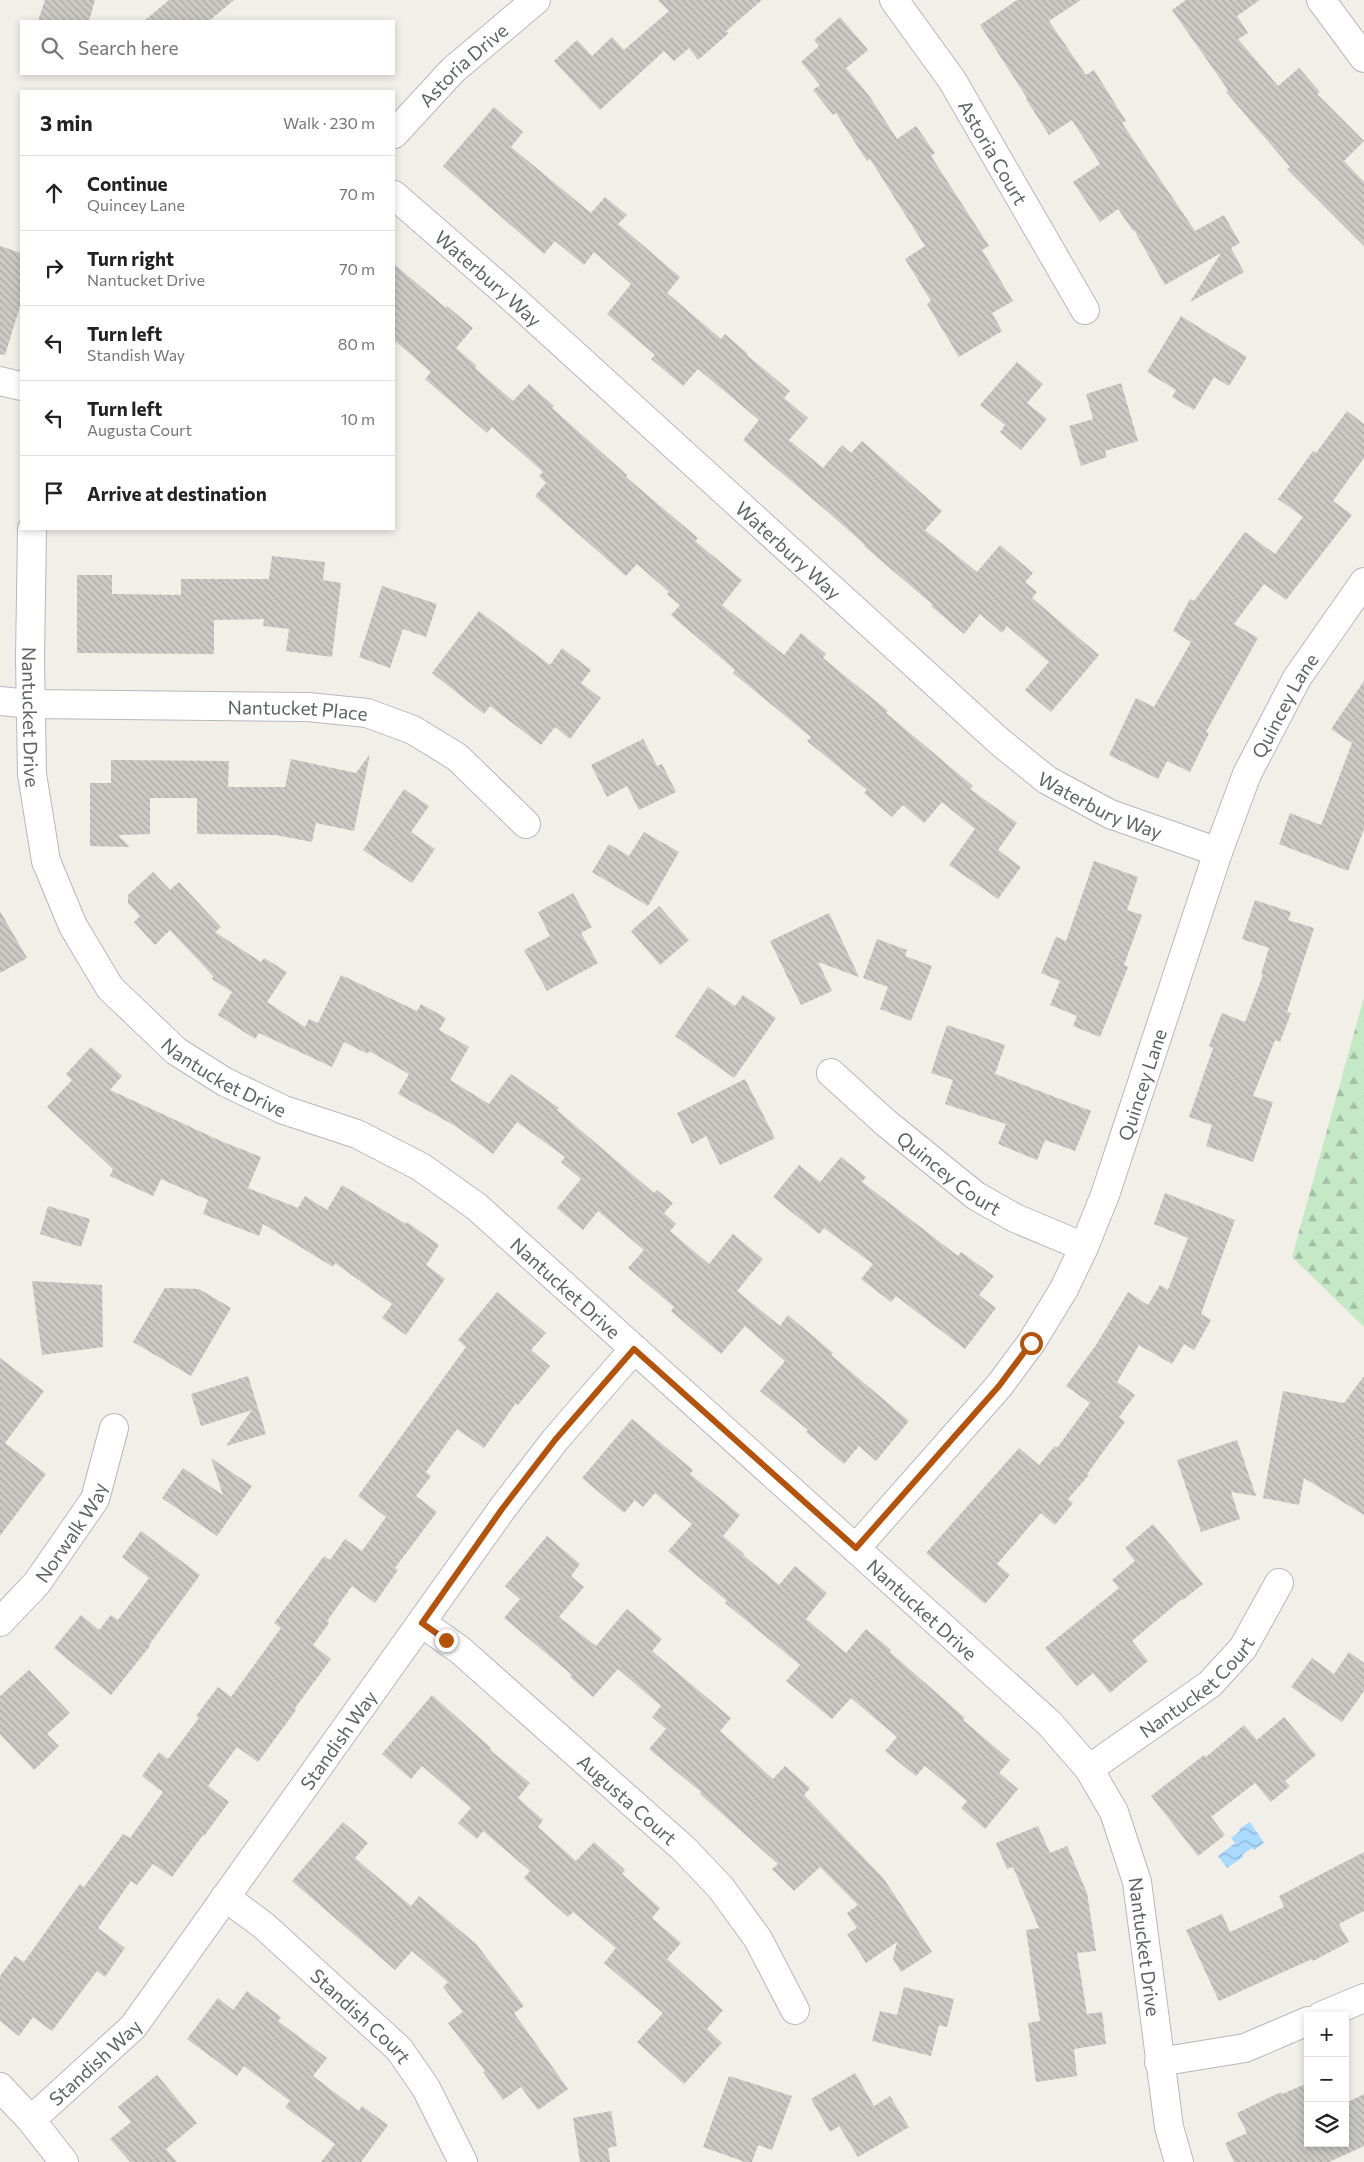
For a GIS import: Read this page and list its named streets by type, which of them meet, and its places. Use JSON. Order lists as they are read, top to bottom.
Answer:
{
  "streets": {
    "street": [
      "Astoria Drive",
      "Astoria Court",
      "Waterbury Way",
      "Quincey Lane",
      "Nantucket Place",
      "Nantucket Drive",
      "Quincey Court",
      "Norwalk Way",
      "Nantucket Court",
      "Standish Way",
      "Augusta Court",
      "Standish Court"
    ]
  },
  "crossings": [
    ["Waterbury Way", "Quincey Lane"],
    ["Quincey Lane", "Nantucket Drive"],
    ["Quincey Lane", "Quincey Court"],
    ["Nantucket Place", "Nantucket Drive"],
    ["Nantucket Drive", "Nantucket Court"],
    ["Nantucket Drive", "Standish Way"],
    ["Standish Way", "Augusta Court"],
    ["Standish Way", "Standish Court"]
  ],
  "page": {
    "search": "Search here",
    "heading": ["3 min", "Walk · 230 m"],
    "list": [
      ["Continue", "Quincey Lane", "70 m"],
      ["Turn right", "Nantucket Drive", "70 m"],
      ["Turn left", "Standish Way", "80 m"],
      ["Turn left", "Augusta Court", "10 m"],
      "Arrive at destination"
    ],
    "map_buttons": ["+", "−"]
  }
}
